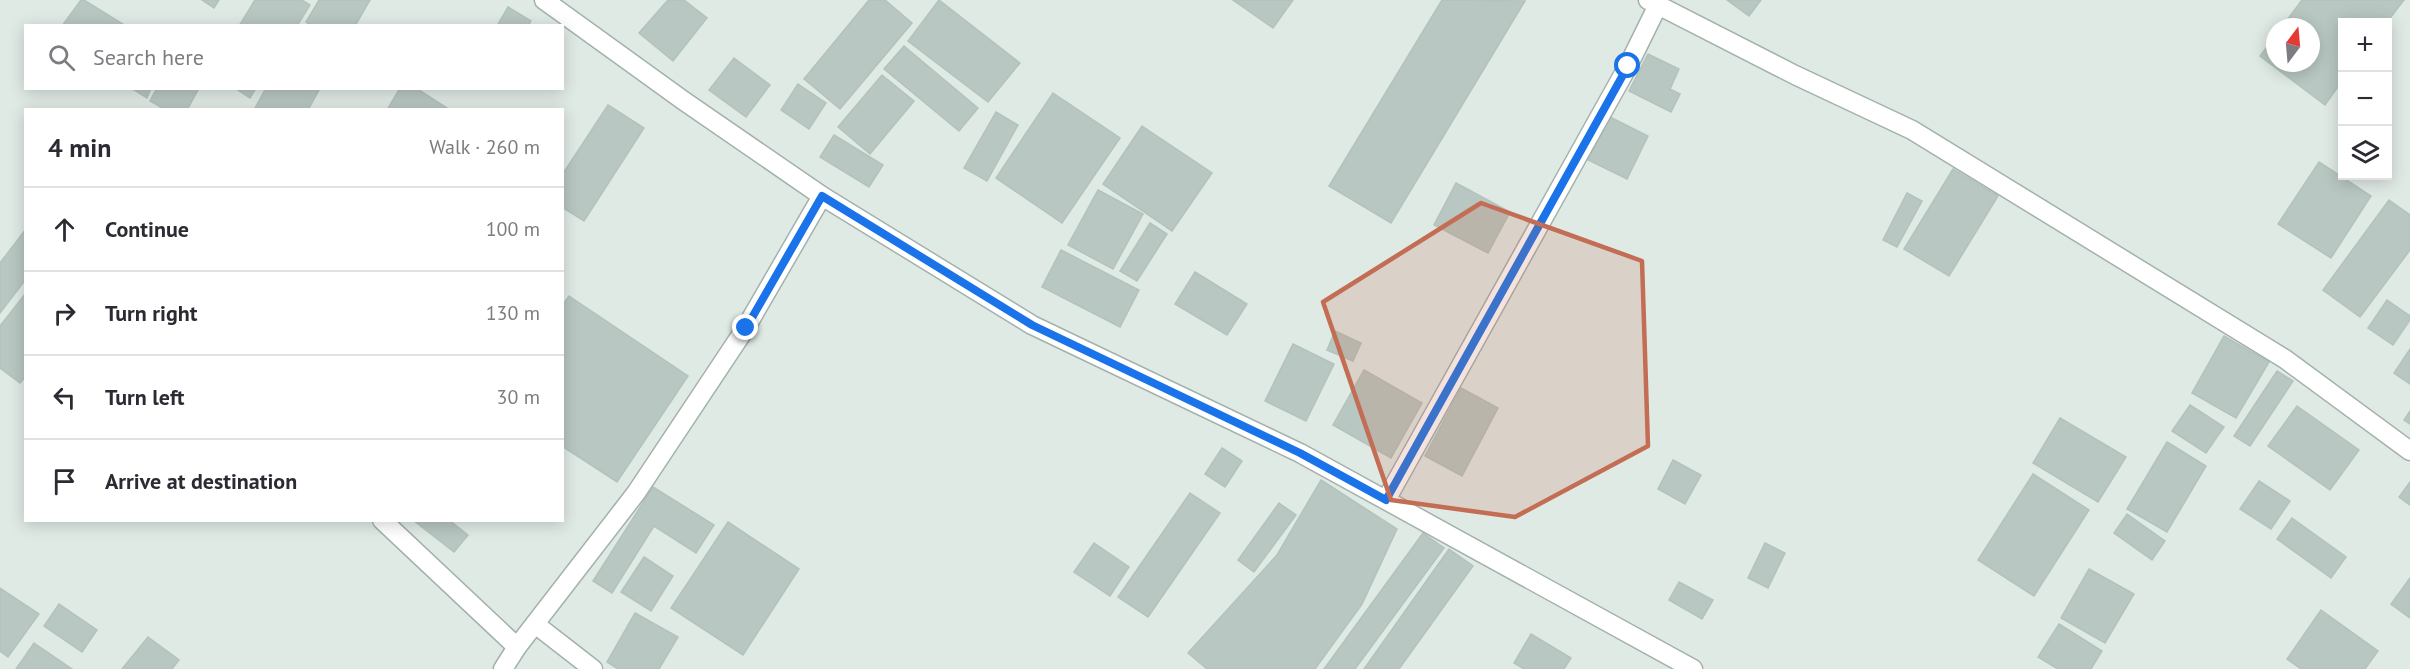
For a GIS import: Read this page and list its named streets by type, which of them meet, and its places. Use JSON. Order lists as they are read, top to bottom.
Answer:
{
  "north": "top",
  "page": {
    "map_buttons": ["+", "−"],
    "search": "Search here",
    "heading": ["4 min", "Walk · 260 m"],
    "list": [
      ["Continue", "100 m"],
      ["Turn right", "130 m"],
      ["Turn left", "30 m"],
      "Arrive at destination"
    ]
  }
}
